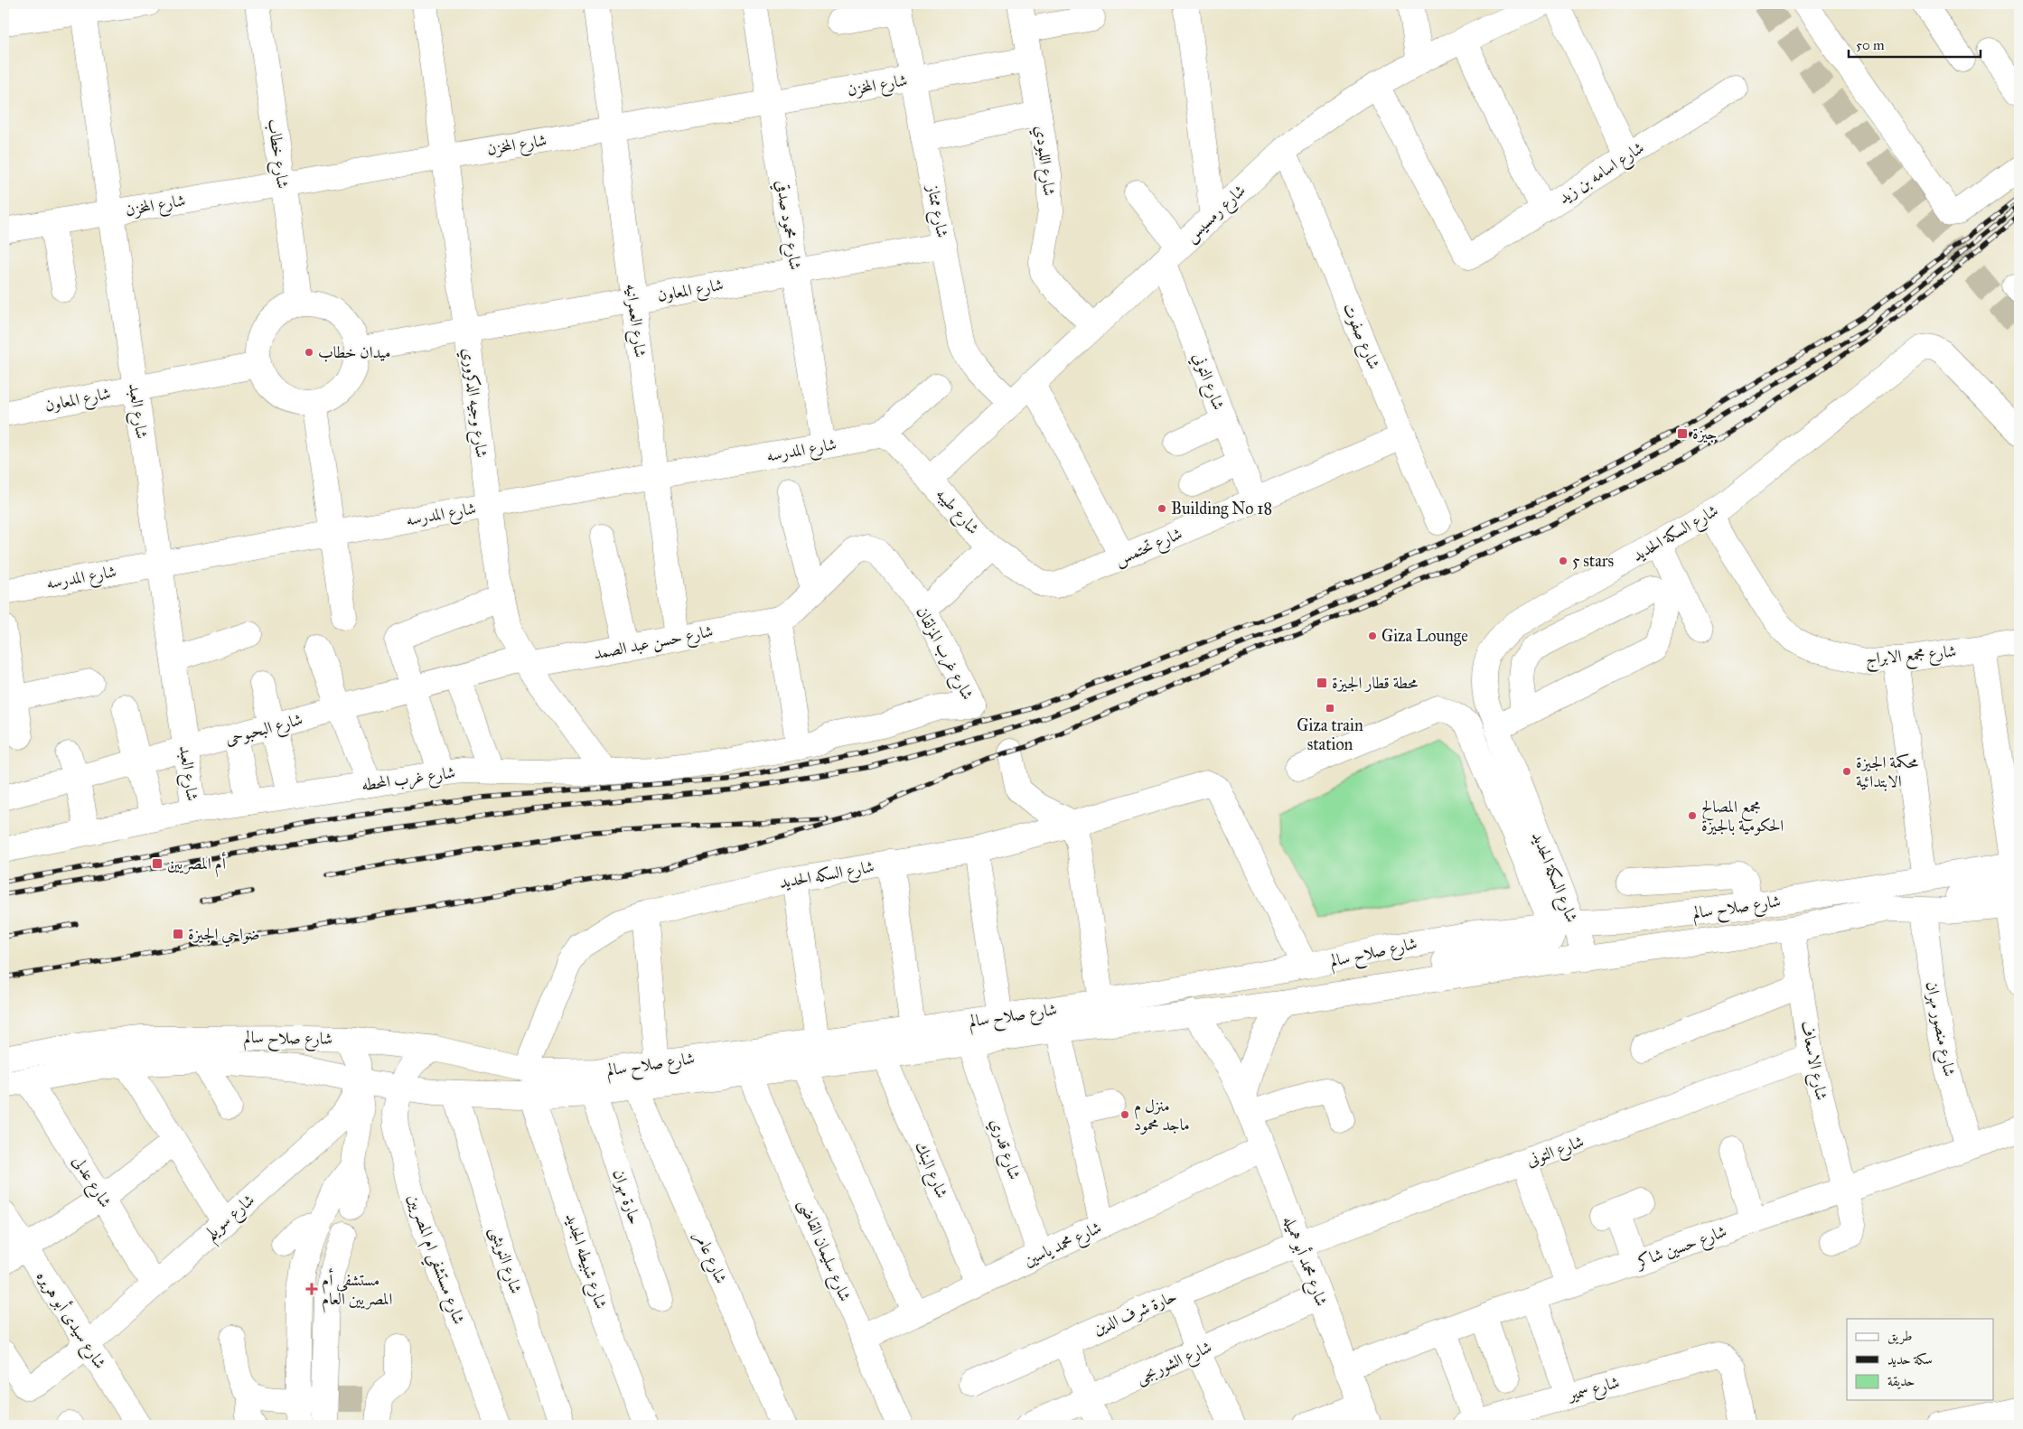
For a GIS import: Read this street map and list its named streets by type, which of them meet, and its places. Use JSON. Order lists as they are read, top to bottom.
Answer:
{
  "streets": {
    "main road": [
      "شارع المخزن",
      "شارع خطاب",
      "شارع اللبودي",
      "شارع اسامه بن زيد",
      "شارع ممتاز",
      "شارع رمسيس",
      "شارع محمود صدقي",
      "شارع المعاون",
      "شارع العمرانيه",
      "شارع صفوت",
      "شارع التوني",
      "شارع وجيه الدكروري",
      "شارع العبد",
      "شارع المدرسه",
      "شارع طيبه",
      "شارع السكة الحديد",
      "شارع تحتمس",
      "شارع حسن عبد الصمد",
      "شارع غرب المزلقان",
      "شارع مجمع الابراج",
      "شارع البحبوحى",
      "شارع غرب المحطه",
      "شارع السكه الحديد",
      "شارع صلاح سالم",
      "شارع منصور مهران",
      "شارع الاسعاف",
      "شارع قدري",
      "شارع التونى",
      "شارع البنك",
      "شارع عدلى",
      "حارة مهران",
      "شارع سويلم",
      "شارع محمد ياسين",
      "شارع حسين شاكر",
      "شارع سليمان القاضى",
      "شارع عامر",
      "شارع مستشفي ام المصريين",
      "شارع النويشى",
      "شارع شبيطه الجديد",
      "شارع محمد أبو هميله",
      "حارة شرف الدين",
      "شارع سيدى أبو هريره",
      "شارع الشوربجى",
      "شارع سمير"
    ]
  },
  "crossings": [
    ["شارع المخزن", "شارع خطاب"],
    ["شارع المخزن", "شارع اللبودي"],
    ["شارع المخزن", "شارع ممتاز"],
    ["شارع المخزن", "شارع محمود صدقي"],
    ["شارع المخزن", "شارع العمرانيه"],
    ["شارع المخزن", "شارع وجيه الدكروري"],
    ["شارع المخزن", "شارع العبد"],
    ["شارع خطاب", "شارع المعاون"],
    ["شارع اللبودي", "شارع رمسيس"],
    ["شارع اسامه بن زيد", "شارع رمسيس"],
    ["شارع ممتاز", "شارع رمسيس"],
    ["شارع ممتاز", "شارع المعاون"],
    ["شارع رمسيس", "شارع صفوت"],
    ["شارع رمسيس", "شارع التوني"],
    ["شارع رمسيس", "شارع طيبه"],
    ["شارع محمود صدقي", "شارع المعاون"],
    ["شارع محمود صدقي", "شارع المدرسه"],
    ["شارع المعاون", "شارع العمرانيه"],
    ["شارع المعاون", "شارع وجيه الدكروري"],
    ["شارع المعاون", "شارع العبد"],
    ["شارع العمرانيه", "شارع المدرسه"],
    ["شارع العمرانيه", "شارع حسن عبد الصمد"],
    ["شارع صفوت", "شارع تحتمس"],
    ["شارع التوني", "شارع تحتمس"],
    ["شارع وجيه الدكروري", "شارع المدرسه"],
    ["شارع وجيه الدكروري", "شارع حسن عبد الصمد"],
    ["شارع وجيه الدكروري", "شارع البحبوحى"],
    ["شارع وجيه الدكروري", "شارع غرب المحطه"],
    ["شارع العبد", "شارع المدرسه"],
    ["شارع العبد", "شارع البحبوحى"],
    ["شارع العبد", "شارع غرب المحطه"],
    ["شارع المدرسه", "شارع طيبه"],
    ["شارع طيبه", "شارع تحتمس"],
    ["شارع السكة الحديد", "شارع مجمع الابراج"],
    ["شارع السكة الحديد", "شارع صلاح سالم"],
    ["شارع حسن عبد الصمد", "شارع غرب المزلقان"],
    ["شارع حسن عبد الصمد", "شارع البحبوحى"],
    ["شارع غرب المزلقان", "شارع غرب المحطه"],
    ["شارع السكه الحديد", "شارع صلاح سالم"],
    ["شارع صلاح سالم", "شارع منصور مهران"],
    ["شارع صلاح سالم", "شارع الاسعاف"],
    ["شارع صلاح سالم", "شارع قدري"],
    ["شارع صلاح سالم", "شارع البنك"],
    ["شارع صلاح سالم", "شارع عدلى"],
    ["شارع صلاح سالم", "حارة مهران"],
    ["شارع صلاح سالم", "شارع سويلم"],
    ["شارع صلاح سالم", "شارع سليمان القاضى"],
    ["شارع صلاح سالم", "شارع عامر"],
    ["شارع صلاح سالم", "شارع مستشفي ام المصريين"],
    ["شارع صلاح سالم", "شارع النويشى"],
    ["شارع صلاح سالم", "شارع شبيطه الجديد"],
    ["شارع صلاح سالم", "شارع محمد أبو هميله"],
    ["شارع منصور مهران", "شارع حسين شاكر"],
    ["شارع الاسعاف", "شارع التونى"],
    ["شارع الاسعاف", "شارع حسين شاكر"],
    ["شارع قدري", "شارع محمد ياسين"],
    ["شارع التونى", "شارع محمد أبو هميله"],
    ["شارع التونى", "حارة شرف الدين"],
    ["شارع البنك", "شارع محمد ياسين"],
    ["شارع عدلى", "شارع سويلم"],
    ["شارع سويلم", "شارع سيدى أبو هريره"],
    ["شارع محمد ياسين", "شارع سليمان القاضى"],
    ["شارع محمد ياسين", "شارع محمد أبو هميله"],
    ["شارع حسين شاكر", "شارع محمد أبو هميله"],
    ["شارع محمد أبو هميله", "حارة شرف الدين"],
    ["شارع محمد أبو هميله", "شارع الشوربجى"]
  ],
  "places": {
    "other": [
      "ميدان خطاب",
      "Building No 18",
      "5 stars",
      "Giza Lounge",
      "محكمة الجيزة الابتدائية",
      "مجمع المصالح الحكومية بالجيزة",
      "منزل م ماجد محمود"
    ],
    "transit": [
      "جيزة",
      "محطة قطار الجيزة",
      "Giza train station",
      "أم المصريين",
      "ضواحي الجيزة"
    ],
    "health": ["مستشفى أم المصريين العام"]
  },
  "legend": ["طريق", "سكة حديد", "حديقة"],
  "scale_bar": "50 m"
}
